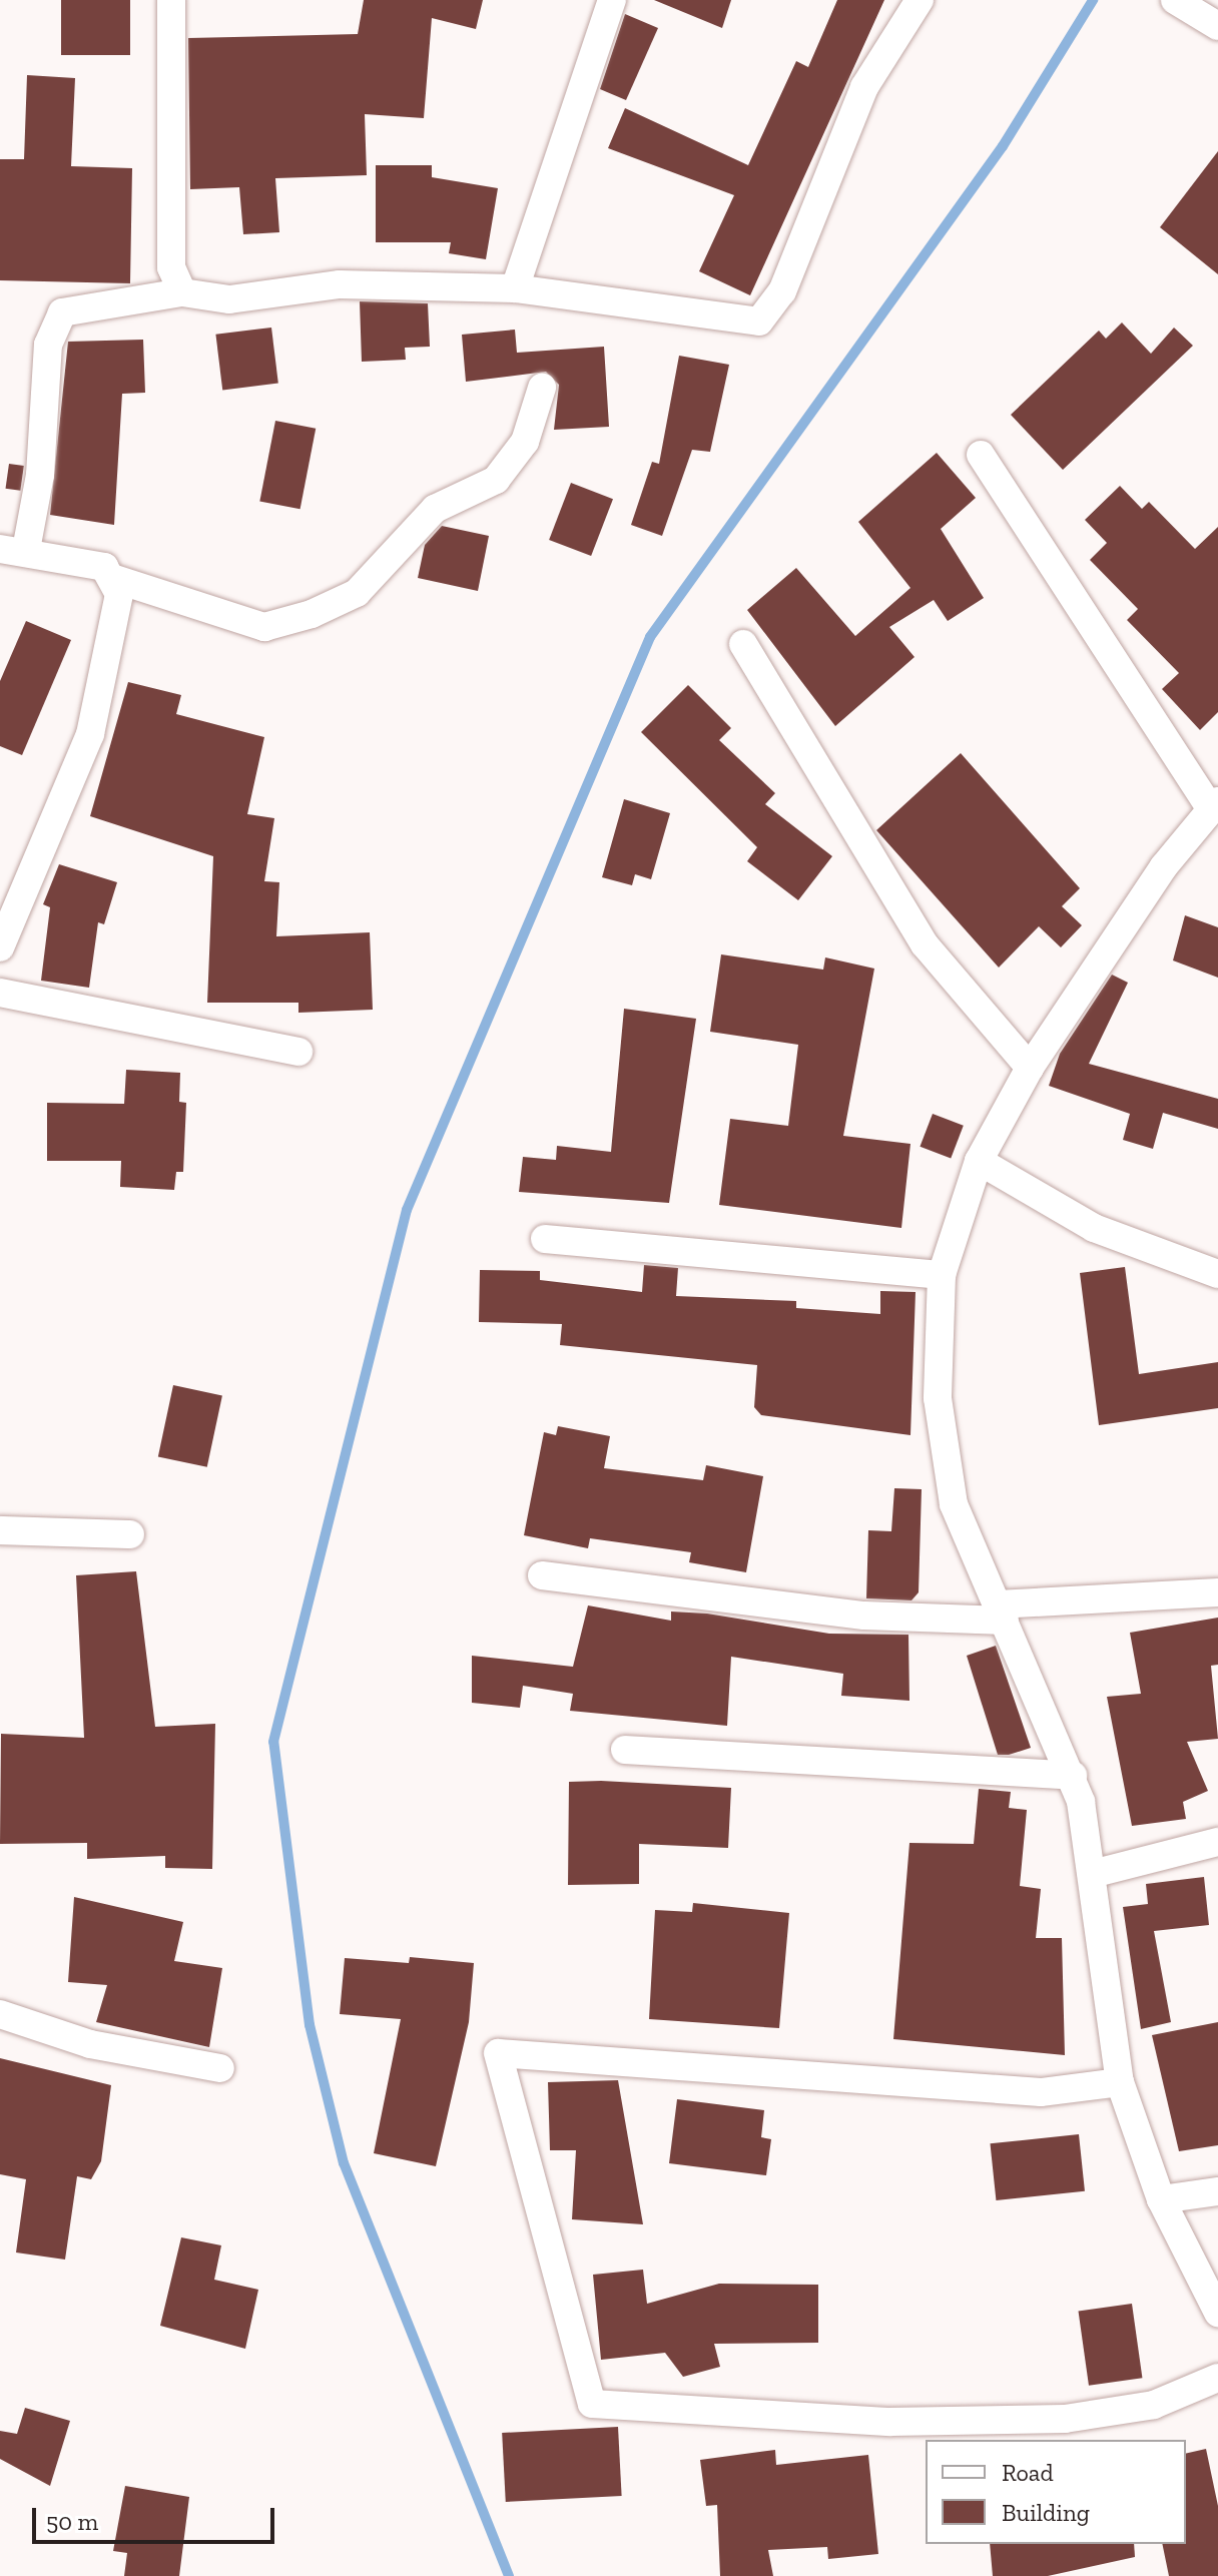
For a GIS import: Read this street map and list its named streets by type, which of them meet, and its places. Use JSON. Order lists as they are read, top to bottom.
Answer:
{
  "legend": ["Road", "Building"],
  "scale_bar": "50 m"
}
